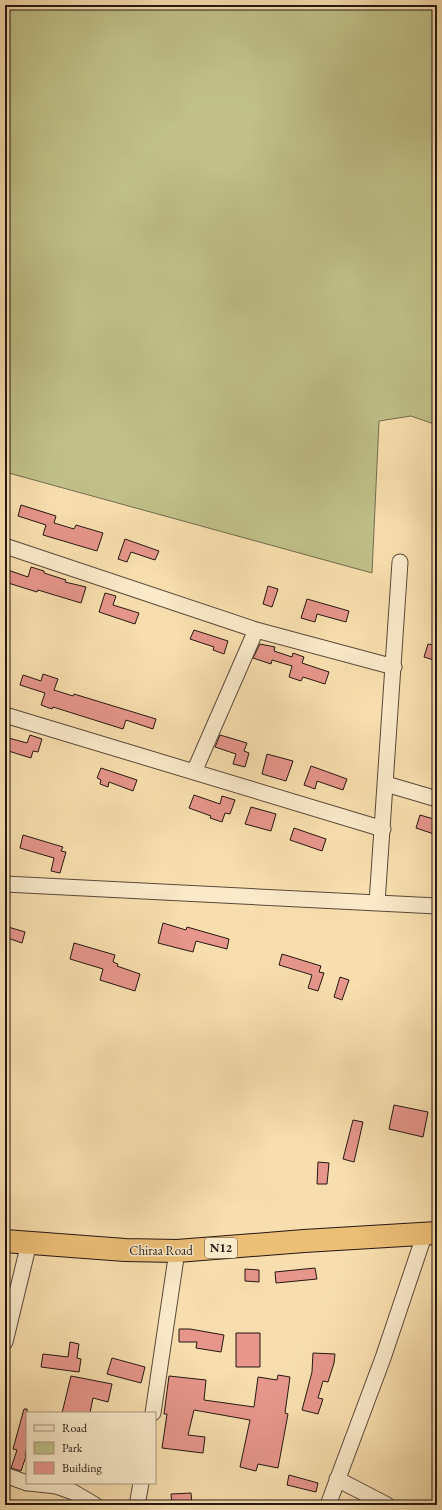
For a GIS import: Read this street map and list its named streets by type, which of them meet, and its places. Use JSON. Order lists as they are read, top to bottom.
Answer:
{
  "streets": {
    "highway": ["N12", "Chiraa Road"]
  },
  "legend": ["Road", "Park", "Building"]
}
